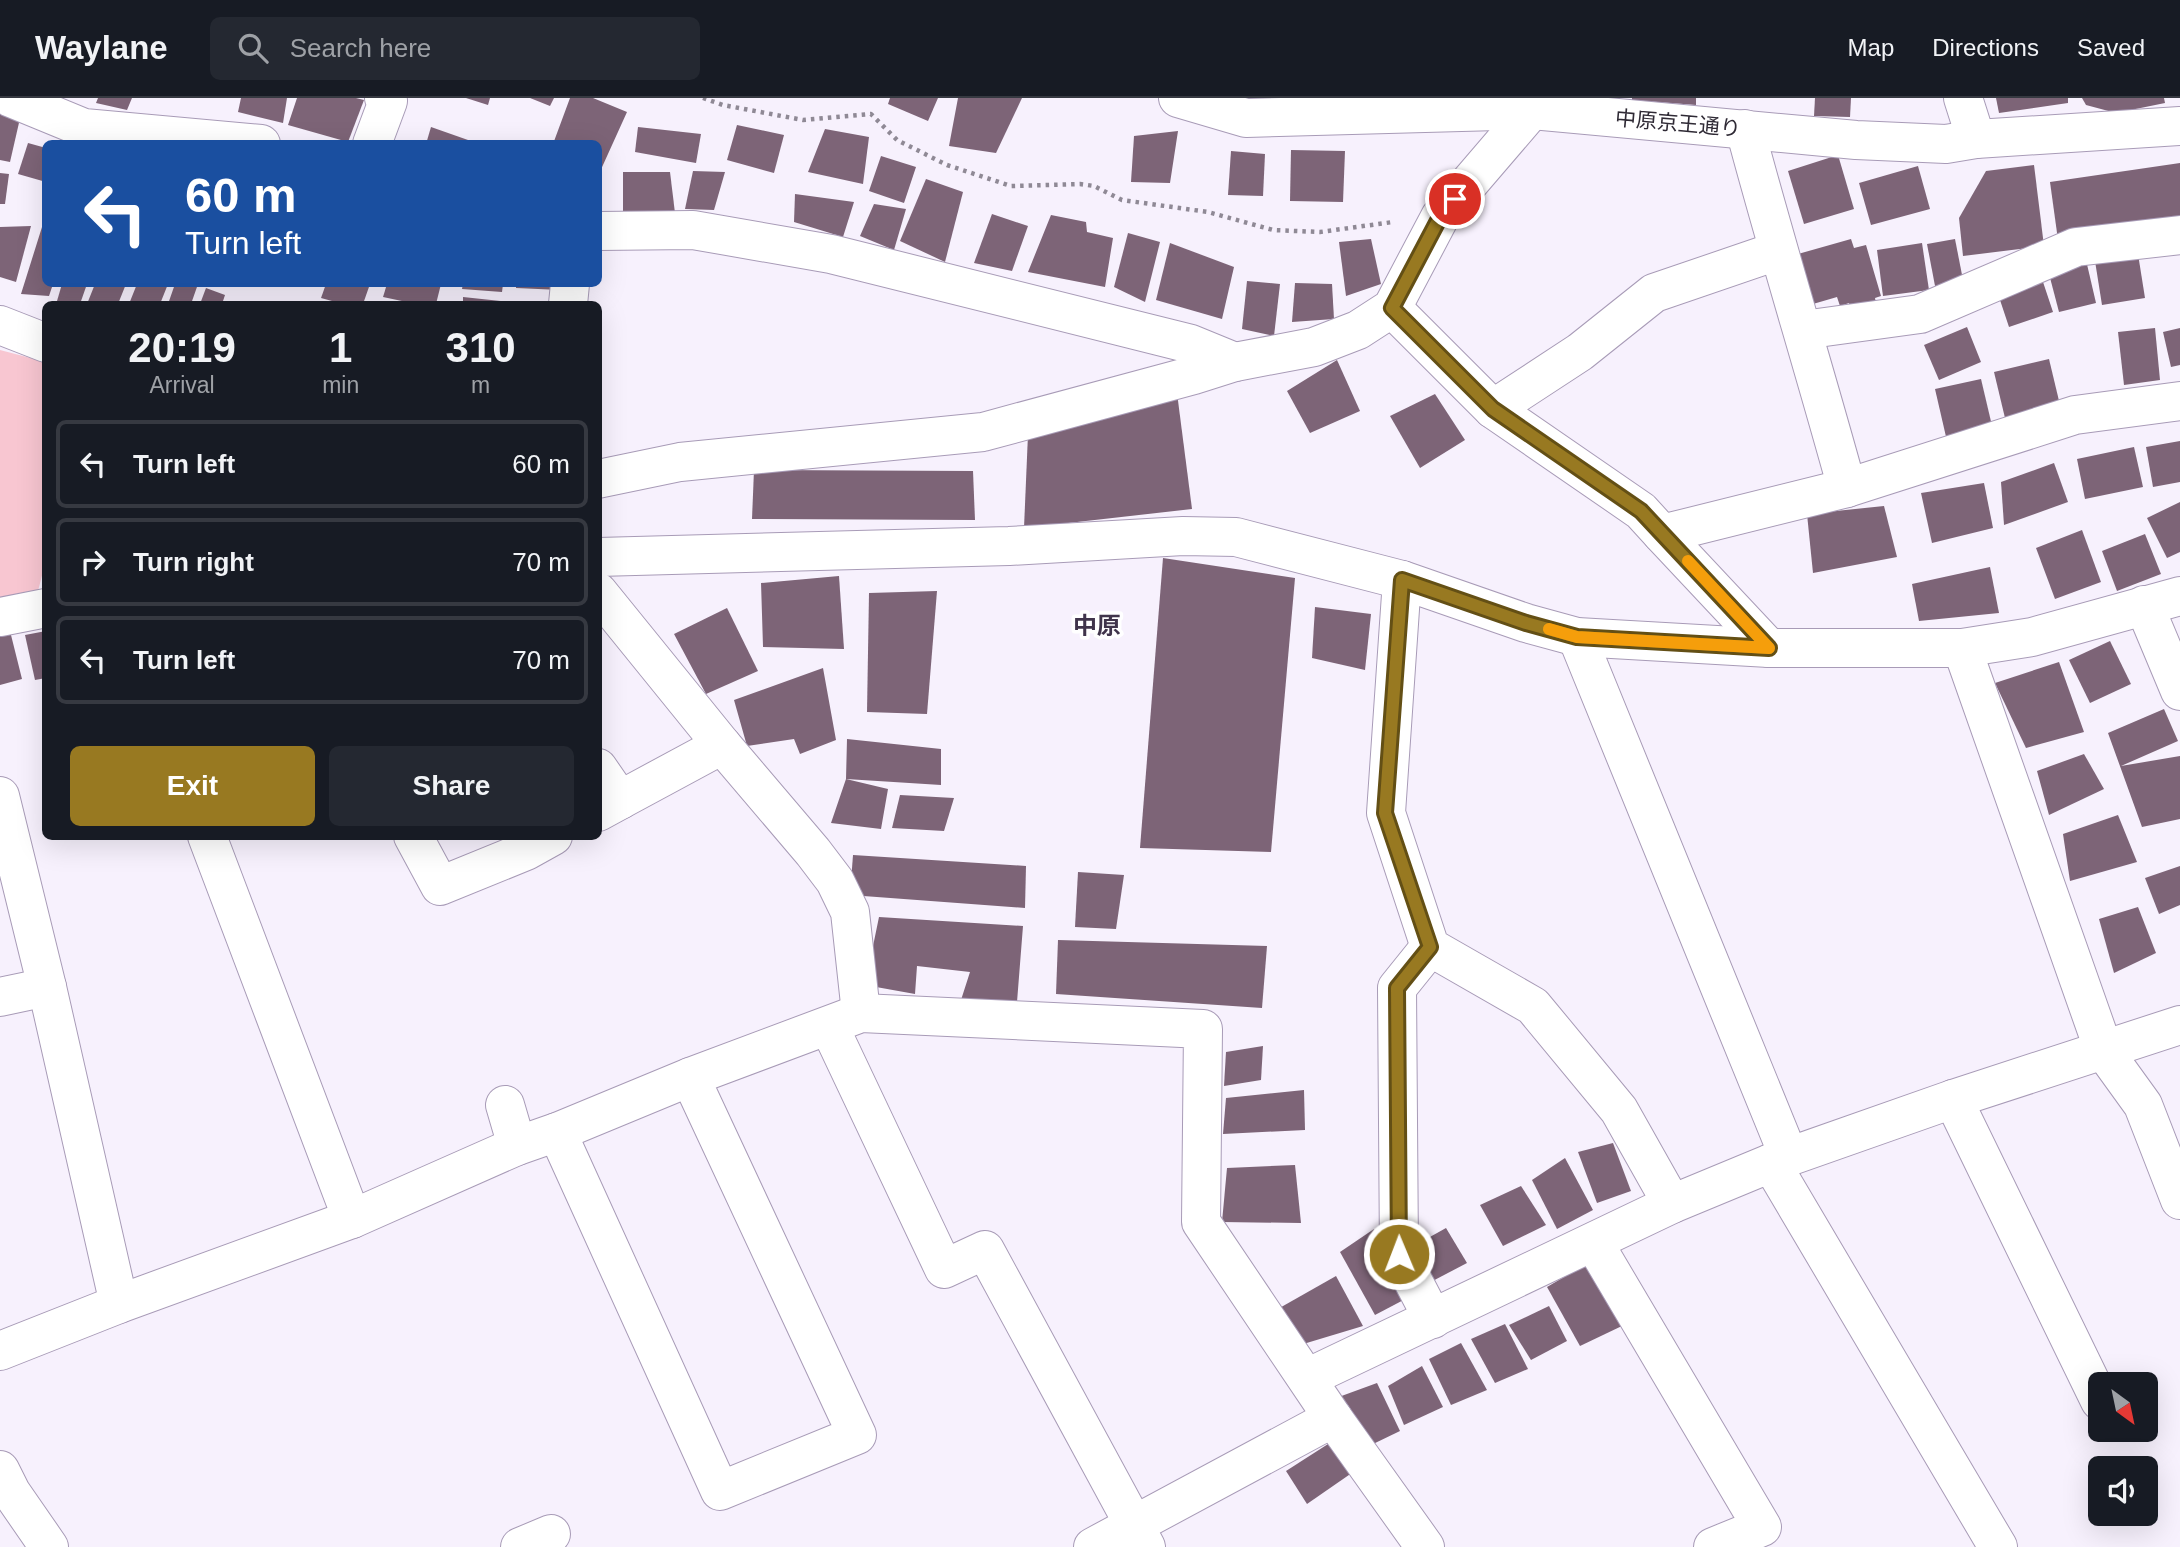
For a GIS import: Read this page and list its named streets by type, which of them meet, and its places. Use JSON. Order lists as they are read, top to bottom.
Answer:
{
  "streets": {
    "street": ["中原京王通り"]
  },
  "districts": ["中原"],
  "north": "bottom right",
  "page": {
    "header": "Waylane",
    "search": "Search here",
    "nav": ["Map", "Directions", "Saved"],
    "turn": ["60 m", "Turn left"],
    "eta": [
      "20:19",
      "Arrival",
      "1",
      "min",
      "310",
      "m"
    ],
    "list": [
      {
        "name": "Turn left",
        "value": "60 m"
      },
      {
        "name": "Turn right",
        "value": "70 m"
      },
      {
        "name": "Turn left",
        "value": "70 m"
      }
    ],
    "buttons": ["Exit", "Share"]
  }
}
